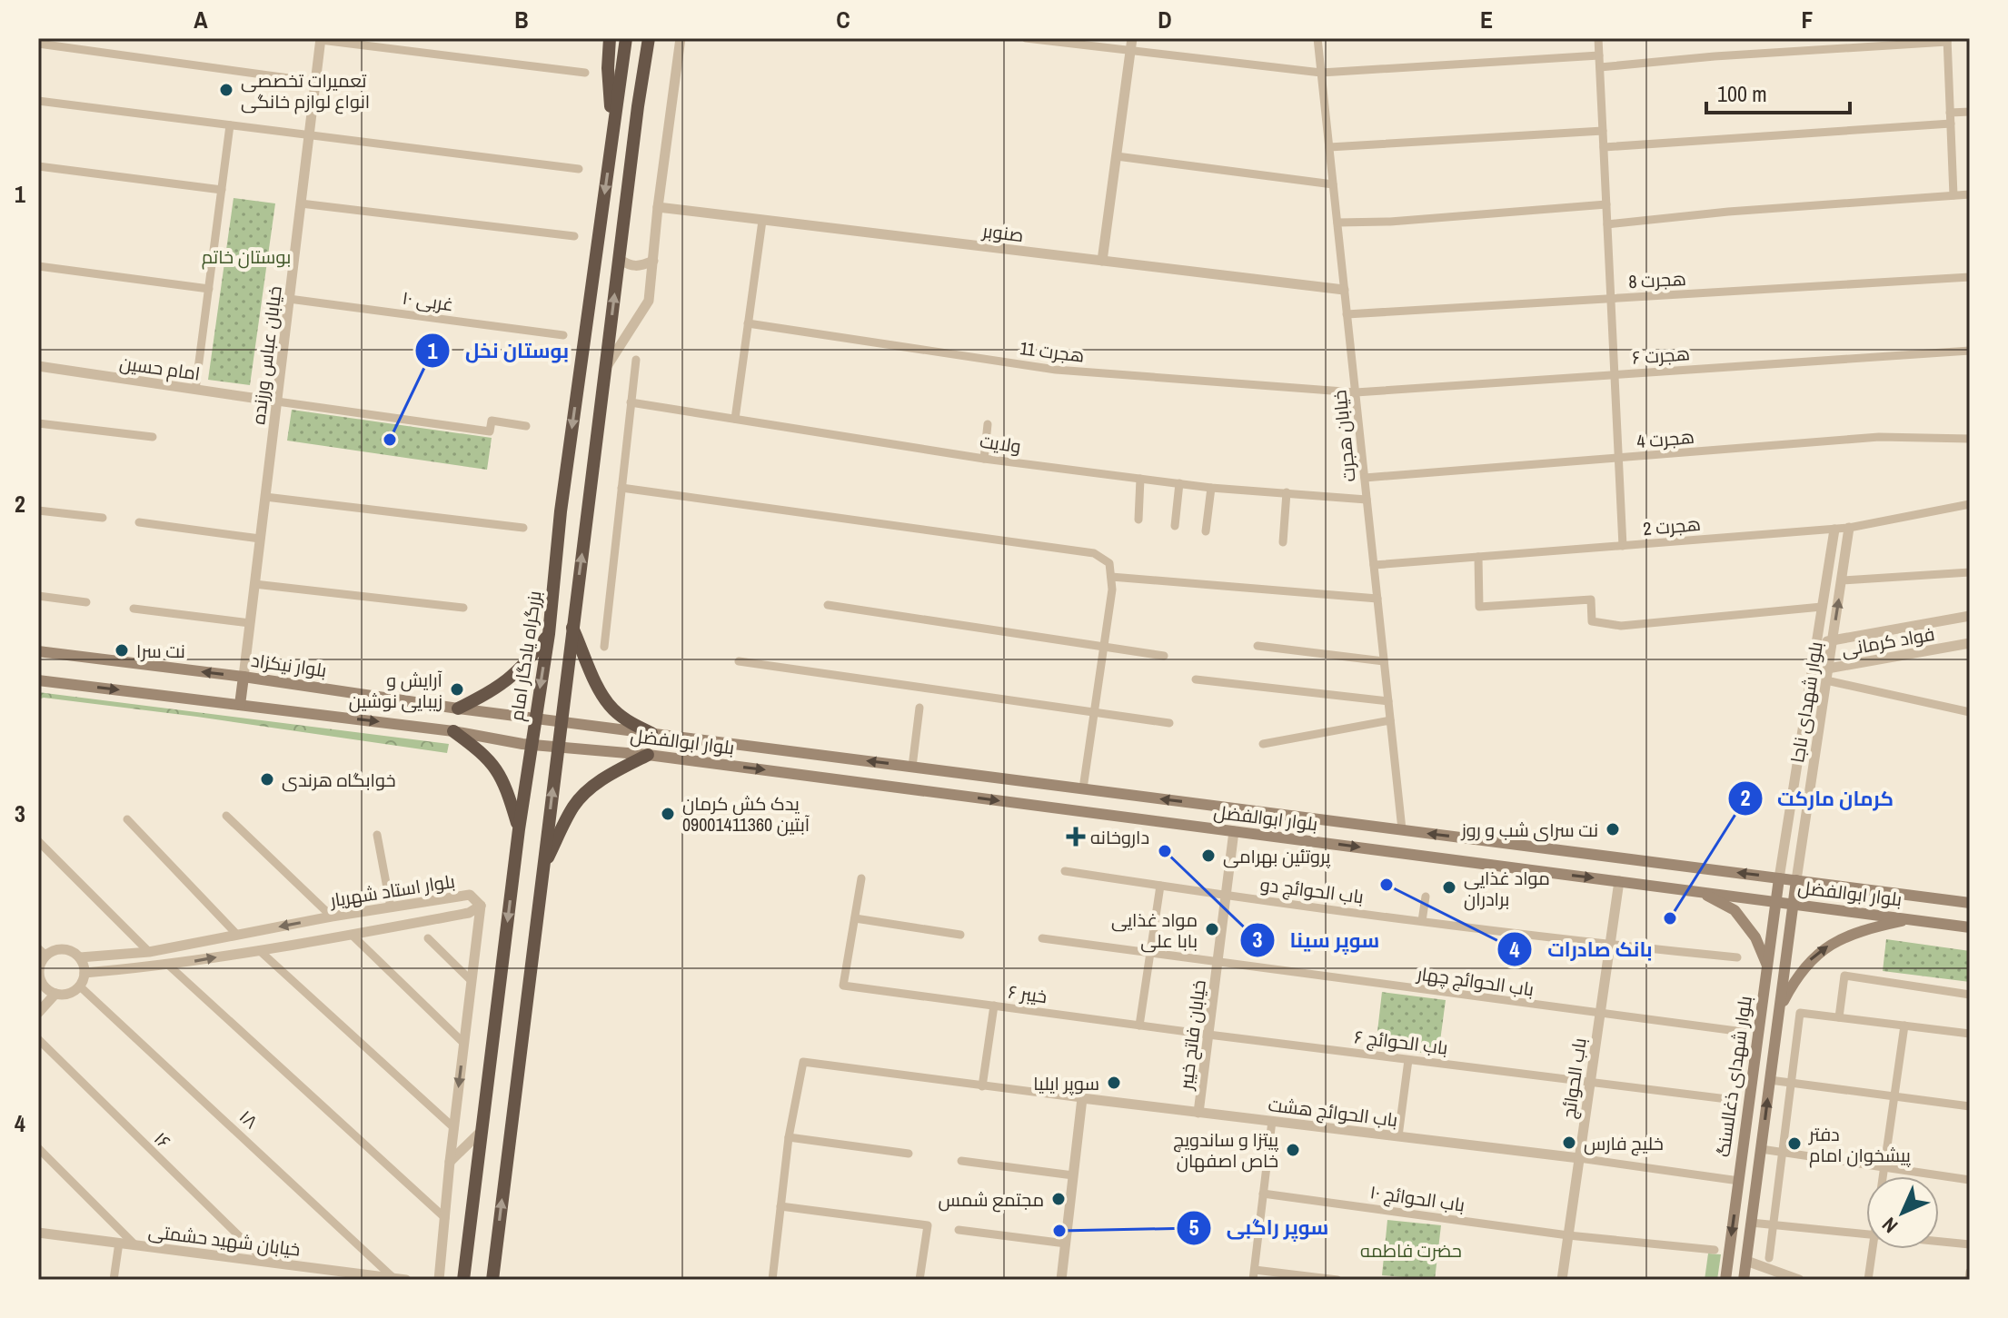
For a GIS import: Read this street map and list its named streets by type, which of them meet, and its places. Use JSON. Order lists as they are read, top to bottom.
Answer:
{
  "streets": {
    "highway": ["بزرگراه یادگار امام"],
    "main road": ["بلوار نیکزاد", "بلوار ابوالفضل", "بلوار شهدای ذغالسنگ"],
    "street": [
      "صنوبر",
      "هجرت 8",
      "غربی ۱۰",
      "هجرت 11",
      "خیابان عباس ورزنده",
      "هجرت ۶",
      "امام حسین",
      "خیابان هجرت",
      "هجرت 4",
      "ولایت",
      "هجرت 2",
      "فواد کرمانی",
      "بلوار شهدای ناجا",
      "بلوار استاد شهریار",
      "باب الحوائج دو",
      "باب الحوائج چهار",
      "خیبر ۶",
      "خیابان فاتح خیبر",
      "باب الحوائج ۶",
      "باب الحوائج",
      "باب الحوائج هشت",
      "۱۸",
      "۱۶",
      "باب الحوائج ۱۰",
      "خیابان شهید حشمتی"
    ]
  },
  "crossings": [
    ["صنوبر", "خیابان هجرت"],
    ["هجرت 8", "خیابان هجرت"],
    ["غربی ۱۰", "خیابان عباس ورزنده"],
    ["هجرت 11", "هجرت ۶"],
    ["هجرت 11", "خیابان هجرت"],
    ["خیابان عباس ورزنده", "امام حسین"],
    ["خیابان عباس ورزنده", "بلوار نیکزاد"],
    ["هجرت ۶", "خیابان هجرت"],
    ["خیابان هجرت", "هجرت 4"],
    ["خیابان هجرت", "ولایت"],
    ["خیابان هجرت", "هجرت 2"],
    ["خیابان هجرت", "بلوار ابوالفضل"],
    ["هجرت 2", "بلوار شهدای ناجا"],
    ["فواد کرمانی", "بلوار شهدای ناجا"],
    ["بزرگراه یادگار امام", "بلوار نیکزاد"],
    ["بزرگراه یادگار امام", "بلوار ابوالفضل"],
    ["بلوار نیکزاد", "بلوار ابوالفضل"],
    ["بلوار شهدای ناجا", "بلوار ابوالفضل"],
    ["بلوار شهدای ناجا", "بلوار شهدای ذغالسنگ"],
    ["بلوار ابوالفضل", "خیابان فاتح خیبر"],
    ["بلوار ابوالفضل", "بلوار شهدای ذغالسنگ"],
    ["بلوار ابوالفضل", "باب الحوائج"],
    ["بلوار استاد شهریار", "۱۸"],
    ["باب الحوائج دو", "خیابان فاتح خیبر"],
    ["باب الحوائج دو", "باب الحوائج"],
    ["باب الحوائج چهار", "خیابان فاتح خیبر"],
    ["باب الحوائج چهار", "باب الحوائج"],
    ["خیبر ۶", "خیابان فاتح خیبر"],
    ["خیبر ۶", "باب الحوائج ۶"],
    ["خیابان فاتح خیبر", "باب الحوائج ۶"],
    ["خیابان فاتح خیبر", "باب الحوائج هشت"],
    ["باب الحوائج ۶", "باب الحوائج"],
    ["باب الحوائج", "باب الحوائج هشت"],
    ["باب الحوائج", "باب الحوائج ۱۰"],
    ["۱۸", "خیابان شهید حشمتی"],
    ["۱۶", "خیابان شهید حشمتی"]
  ],
  "parks": ["بوستان خاتم", "حضرت فاطمه"],
  "places": {
    "other": [
      "تعمیرات تخصصی انواع لوازم خانگی",
      "بوستان نخل",
      "نت سرا",
      "آرایش و زیبایی نوشین",
      "خوابگاه هرندی",
      "یدک کش کرمان آبتین 09001411360",
      "نت سرای شب و روز",
      "سوپر سینا",
      "پروتئین بهرامی",
      "بانک صادرات",
      "مواد غذایی برادران",
      "کرمان مارکت",
      "مواد غذایی بابا علی",
      "سوپر ایلیا",
      "خلیج فارس",
      "دفتر پیشخوان امام",
      "پیتزا و ساندویچ خاص اصفهان",
      "مجتمع شمس",
      "سوپر راگبی"
    ],
    "health": ["داروخانه"]
  },
  "scale_bar": "100 m",
  "north": "bottom left",
  "grid": {
    "columns": [
      "A",
      "B",
      "C",
      "D",
      "E",
      "F"
    ],
    "rows": [
      "1",
      "2",
      "3",
      "4"
    ]
  }
}
